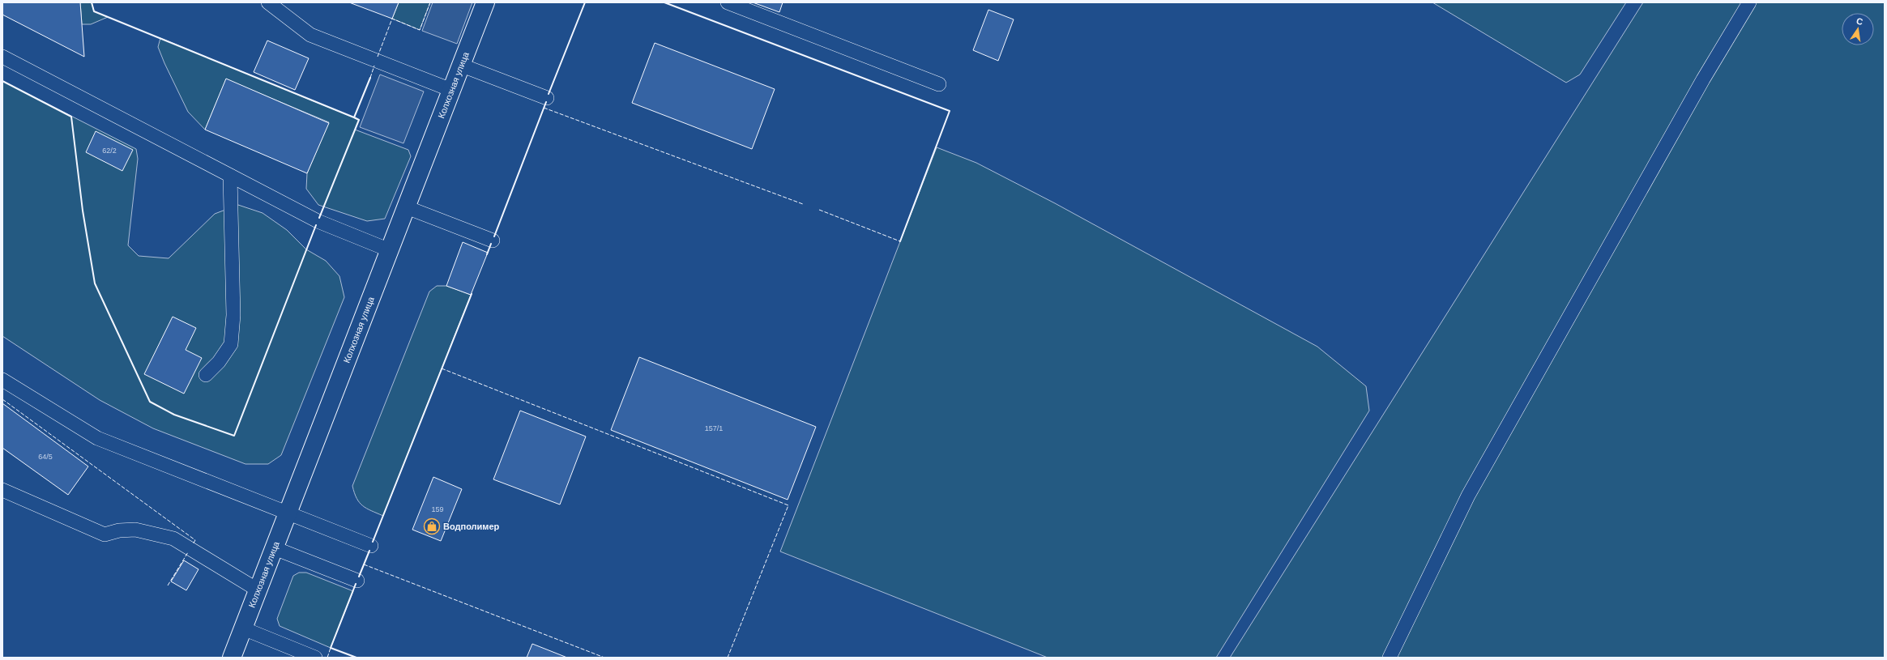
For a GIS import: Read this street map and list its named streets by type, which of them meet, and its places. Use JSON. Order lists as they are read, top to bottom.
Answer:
{
  "streets": {
    "street": ["Колхозная улица"]
  },
  "places": {
    "shop": ["Водполимер"]
  },
  "house_numbers": [
    "62/2",
    "157/1",
    "64/5",
    "159"
  ],
  "north": "top"
}
